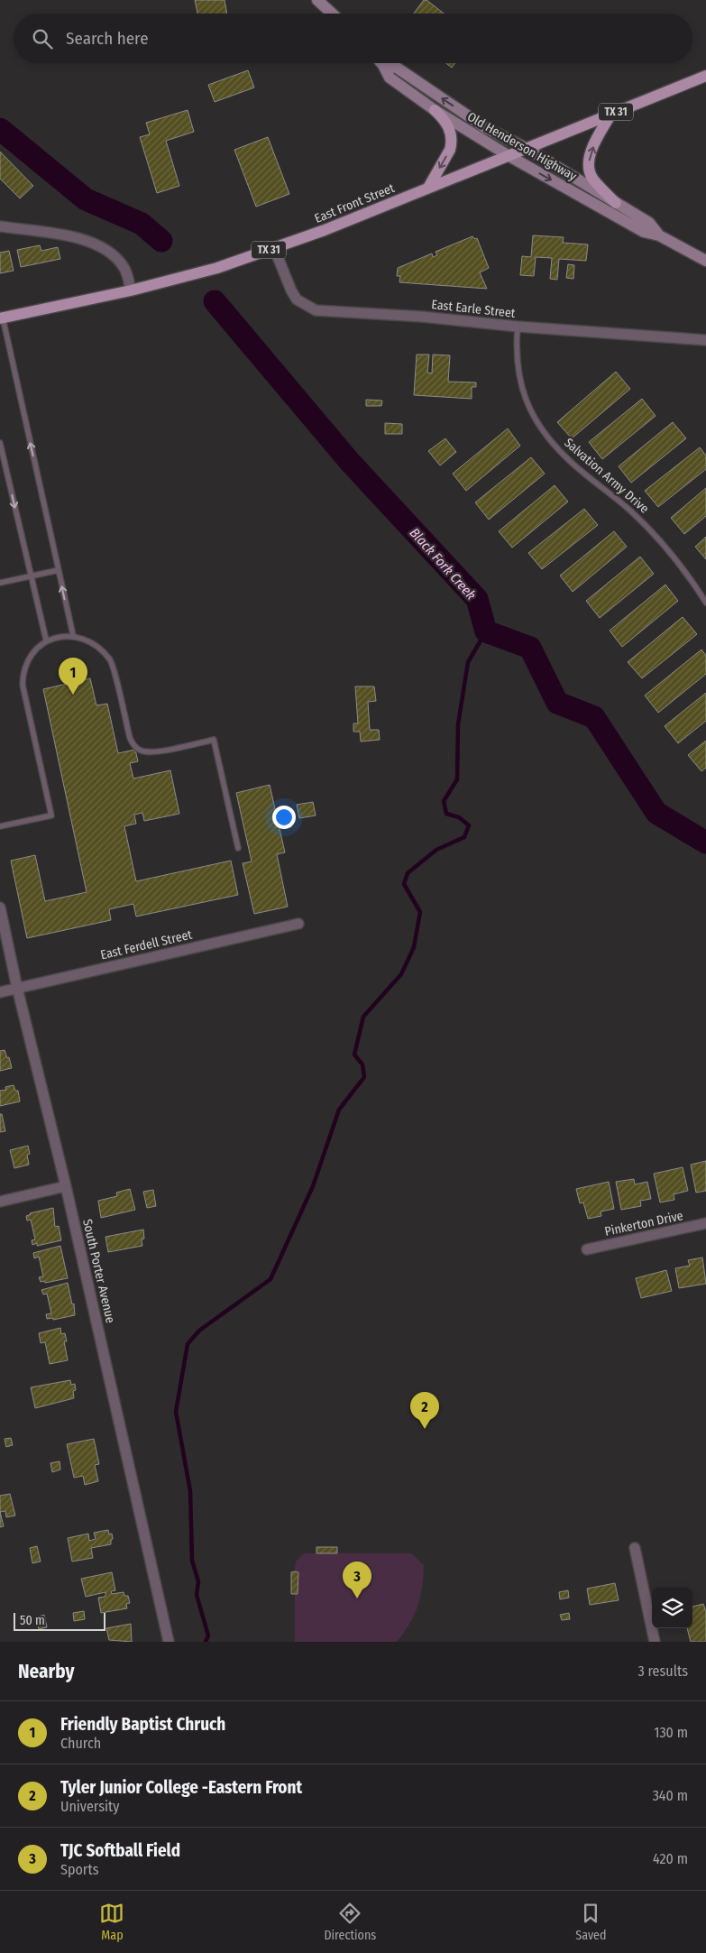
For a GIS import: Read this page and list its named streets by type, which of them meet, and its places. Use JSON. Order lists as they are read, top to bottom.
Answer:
{
  "streets": {
    "main road": ["TX 31", "Old Henderson Highway", "East Front Street"],
    "street": [
      "East Earle Street",
      "East Ferdell Street",
      "Pinkerton Drive",
      "South Porter Avenue"
    ],
    "lane": ["Salvation Army Drive"]
  },
  "crossings": [
    ["Old Henderson Highway", "East Front Street"],
    ["East Front Street", "East Earle Street"],
    ["East Earle Street", "Salvation Army Drive"],
    ["East Ferdell Street", "South Porter Avenue"]
  ],
  "water": ["Black Fork Creek"],
  "scale_bar": "50 m",
  "page": {
    "search": "Search here",
    "pins": ["1", "2", "3"],
    "scale": "50 m",
    "heading": ["Nearby", "3 results"],
    "list": [
      {
        "mark": "1",
        "name": "Friendly Baptist Chruch",
        "note": "Church",
        "value": "130 m"
      },
      {
        "mark": "2",
        "name": "Tyler Junior College -Eastern Front",
        "note": "University",
        "value": "340 m"
      },
      {
        "mark": "3",
        "name": "TJC Softball Field",
        "note": "Sports",
        "value": "420 m"
      }
    ],
    "nav": ["Map", "Directions", "Saved"]
  }
}
